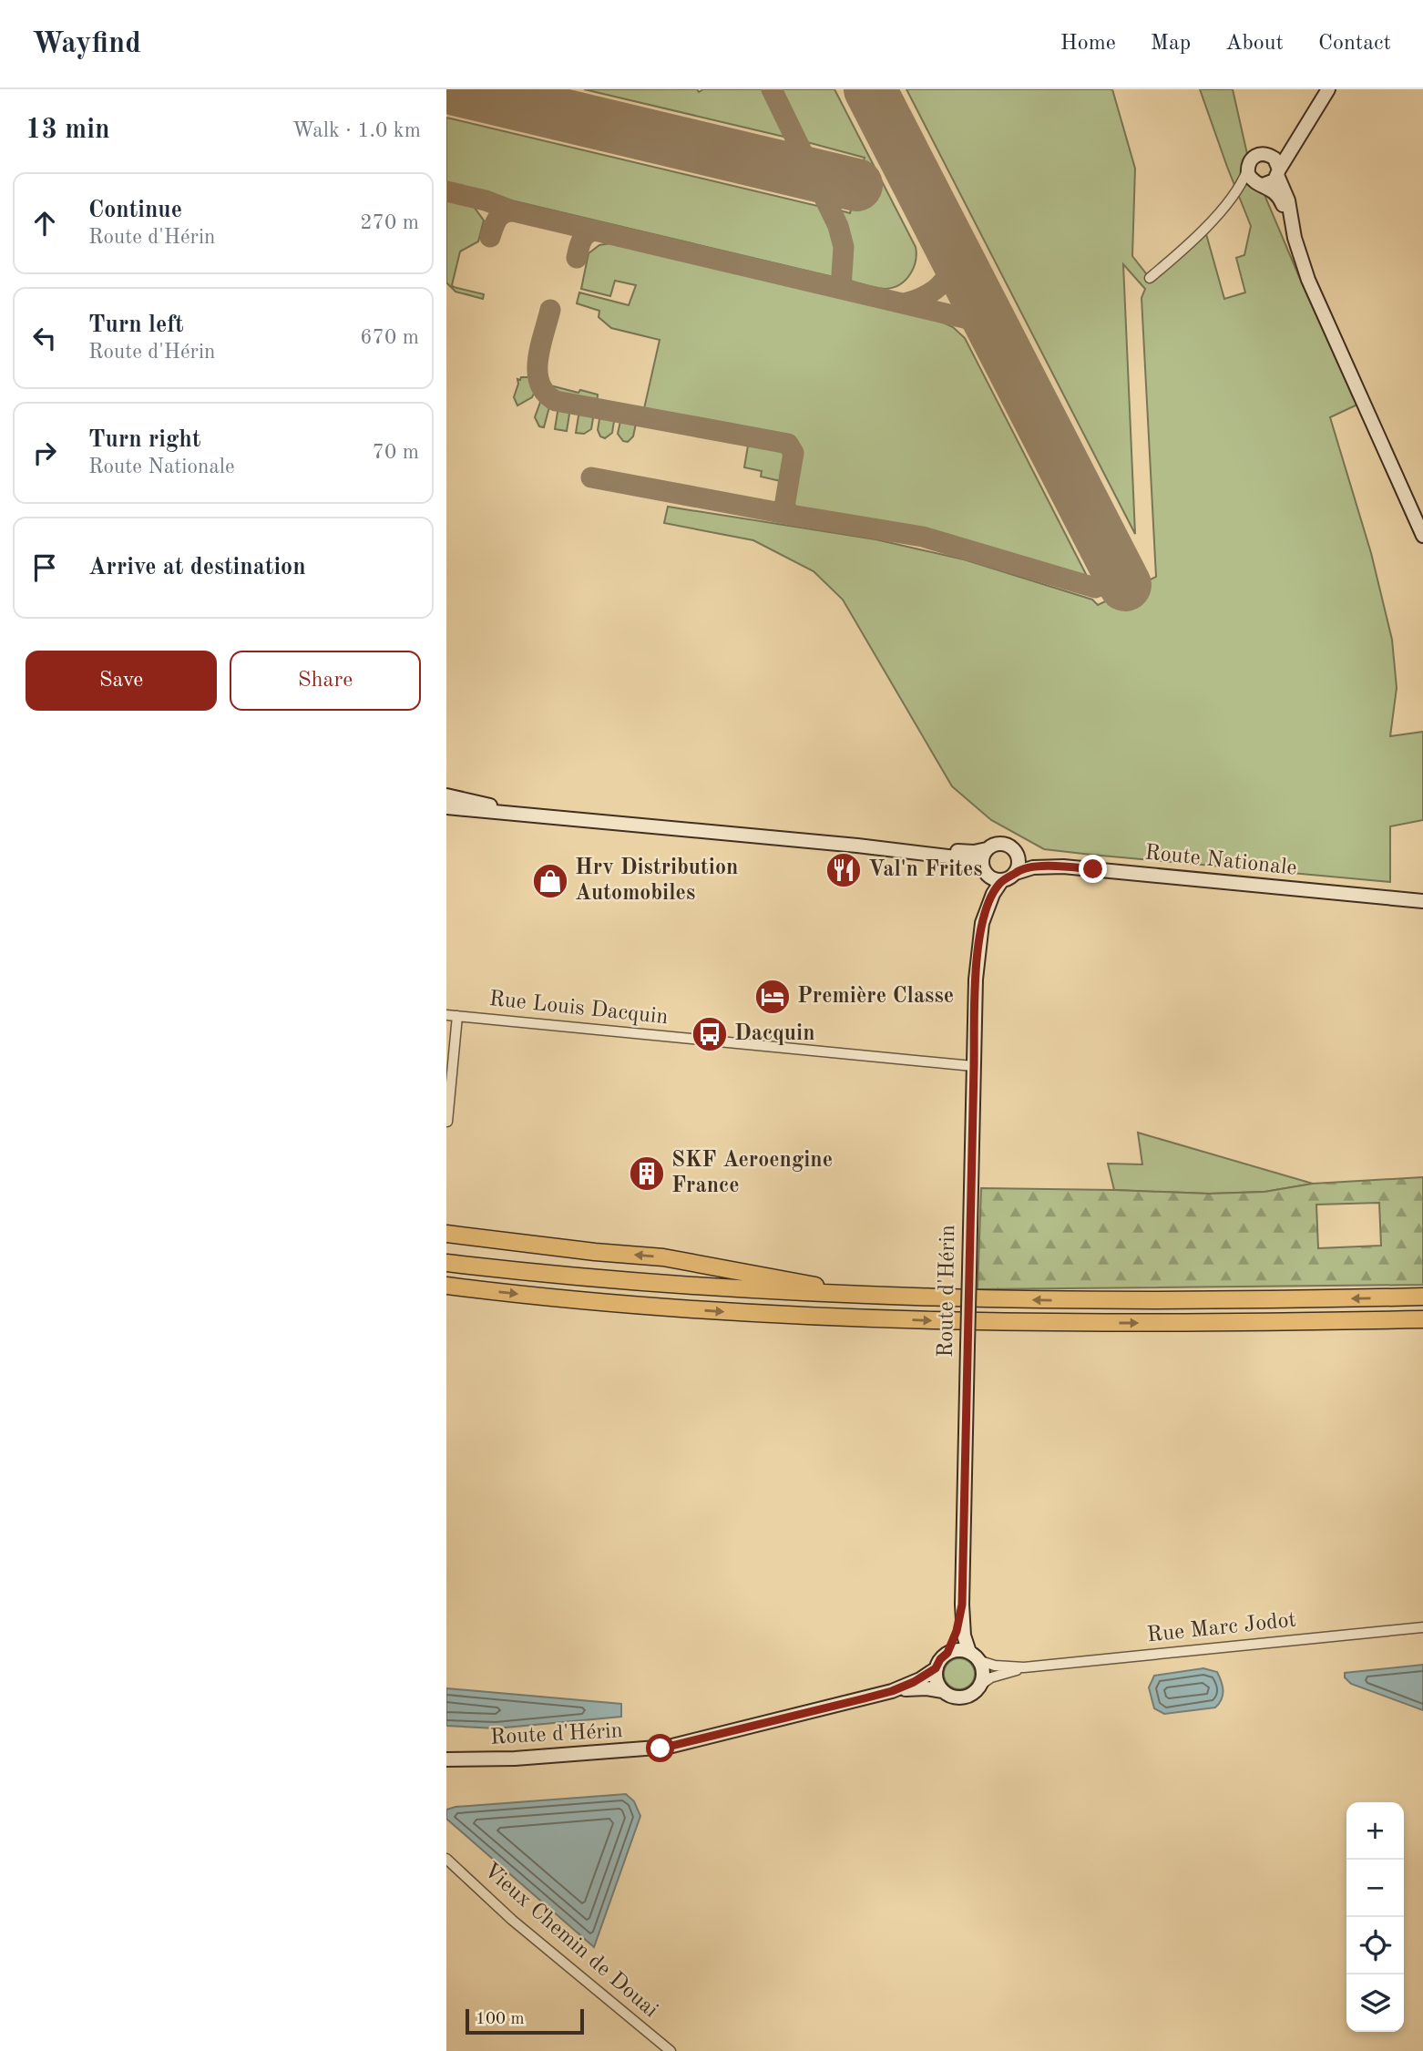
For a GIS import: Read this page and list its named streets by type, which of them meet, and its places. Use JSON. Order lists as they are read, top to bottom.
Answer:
{
  "streets": {
    "street": [
      "Route Nationale",
      "Rue Louis Dacquin",
      "Route d'Hérin",
      "Rue Marc Jodot",
      "Vieux Chemin de Douai"
    ]
  },
  "crossings": [
    ["Route Nationale", "Route d'Hérin"],
    ["Rue Louis Dacquin", "Route d'Hérin"],
    ["Route d'Hérin", "Rue Marc Jodot"]
  ],
  "places": {
    "restaurant": ["Val'n Frites"],
    "shop": ["Hrv Distribution Automobiles"],
    "hotel": ["Première Classe"],
    "bus stop": ["Dacquin"],
    "building": ["SKF Aeroengine France"]
  },
  "scale_bar": "100 m",
  "page": {
    "header": "Wayfind",
    "nav": [
      "Home",
      "Map",
      "About",
      "Contact"
    ],
    "heading": ["13 min", "Walk · 1.0 km"],
    "list": [
      ["Continue", "Route d'Hérin", "270 m"],
      ["Turn left", "Route d'Hérin", "670 m"],
      ["Turn right", "Route Nationale", "70 m"],
      "Arrive at destination"
    ],
    "buttons": ["Save", "Share"],
    "map_buttons": ["+", "−"],
    "scale": "100 m"
  }
}
